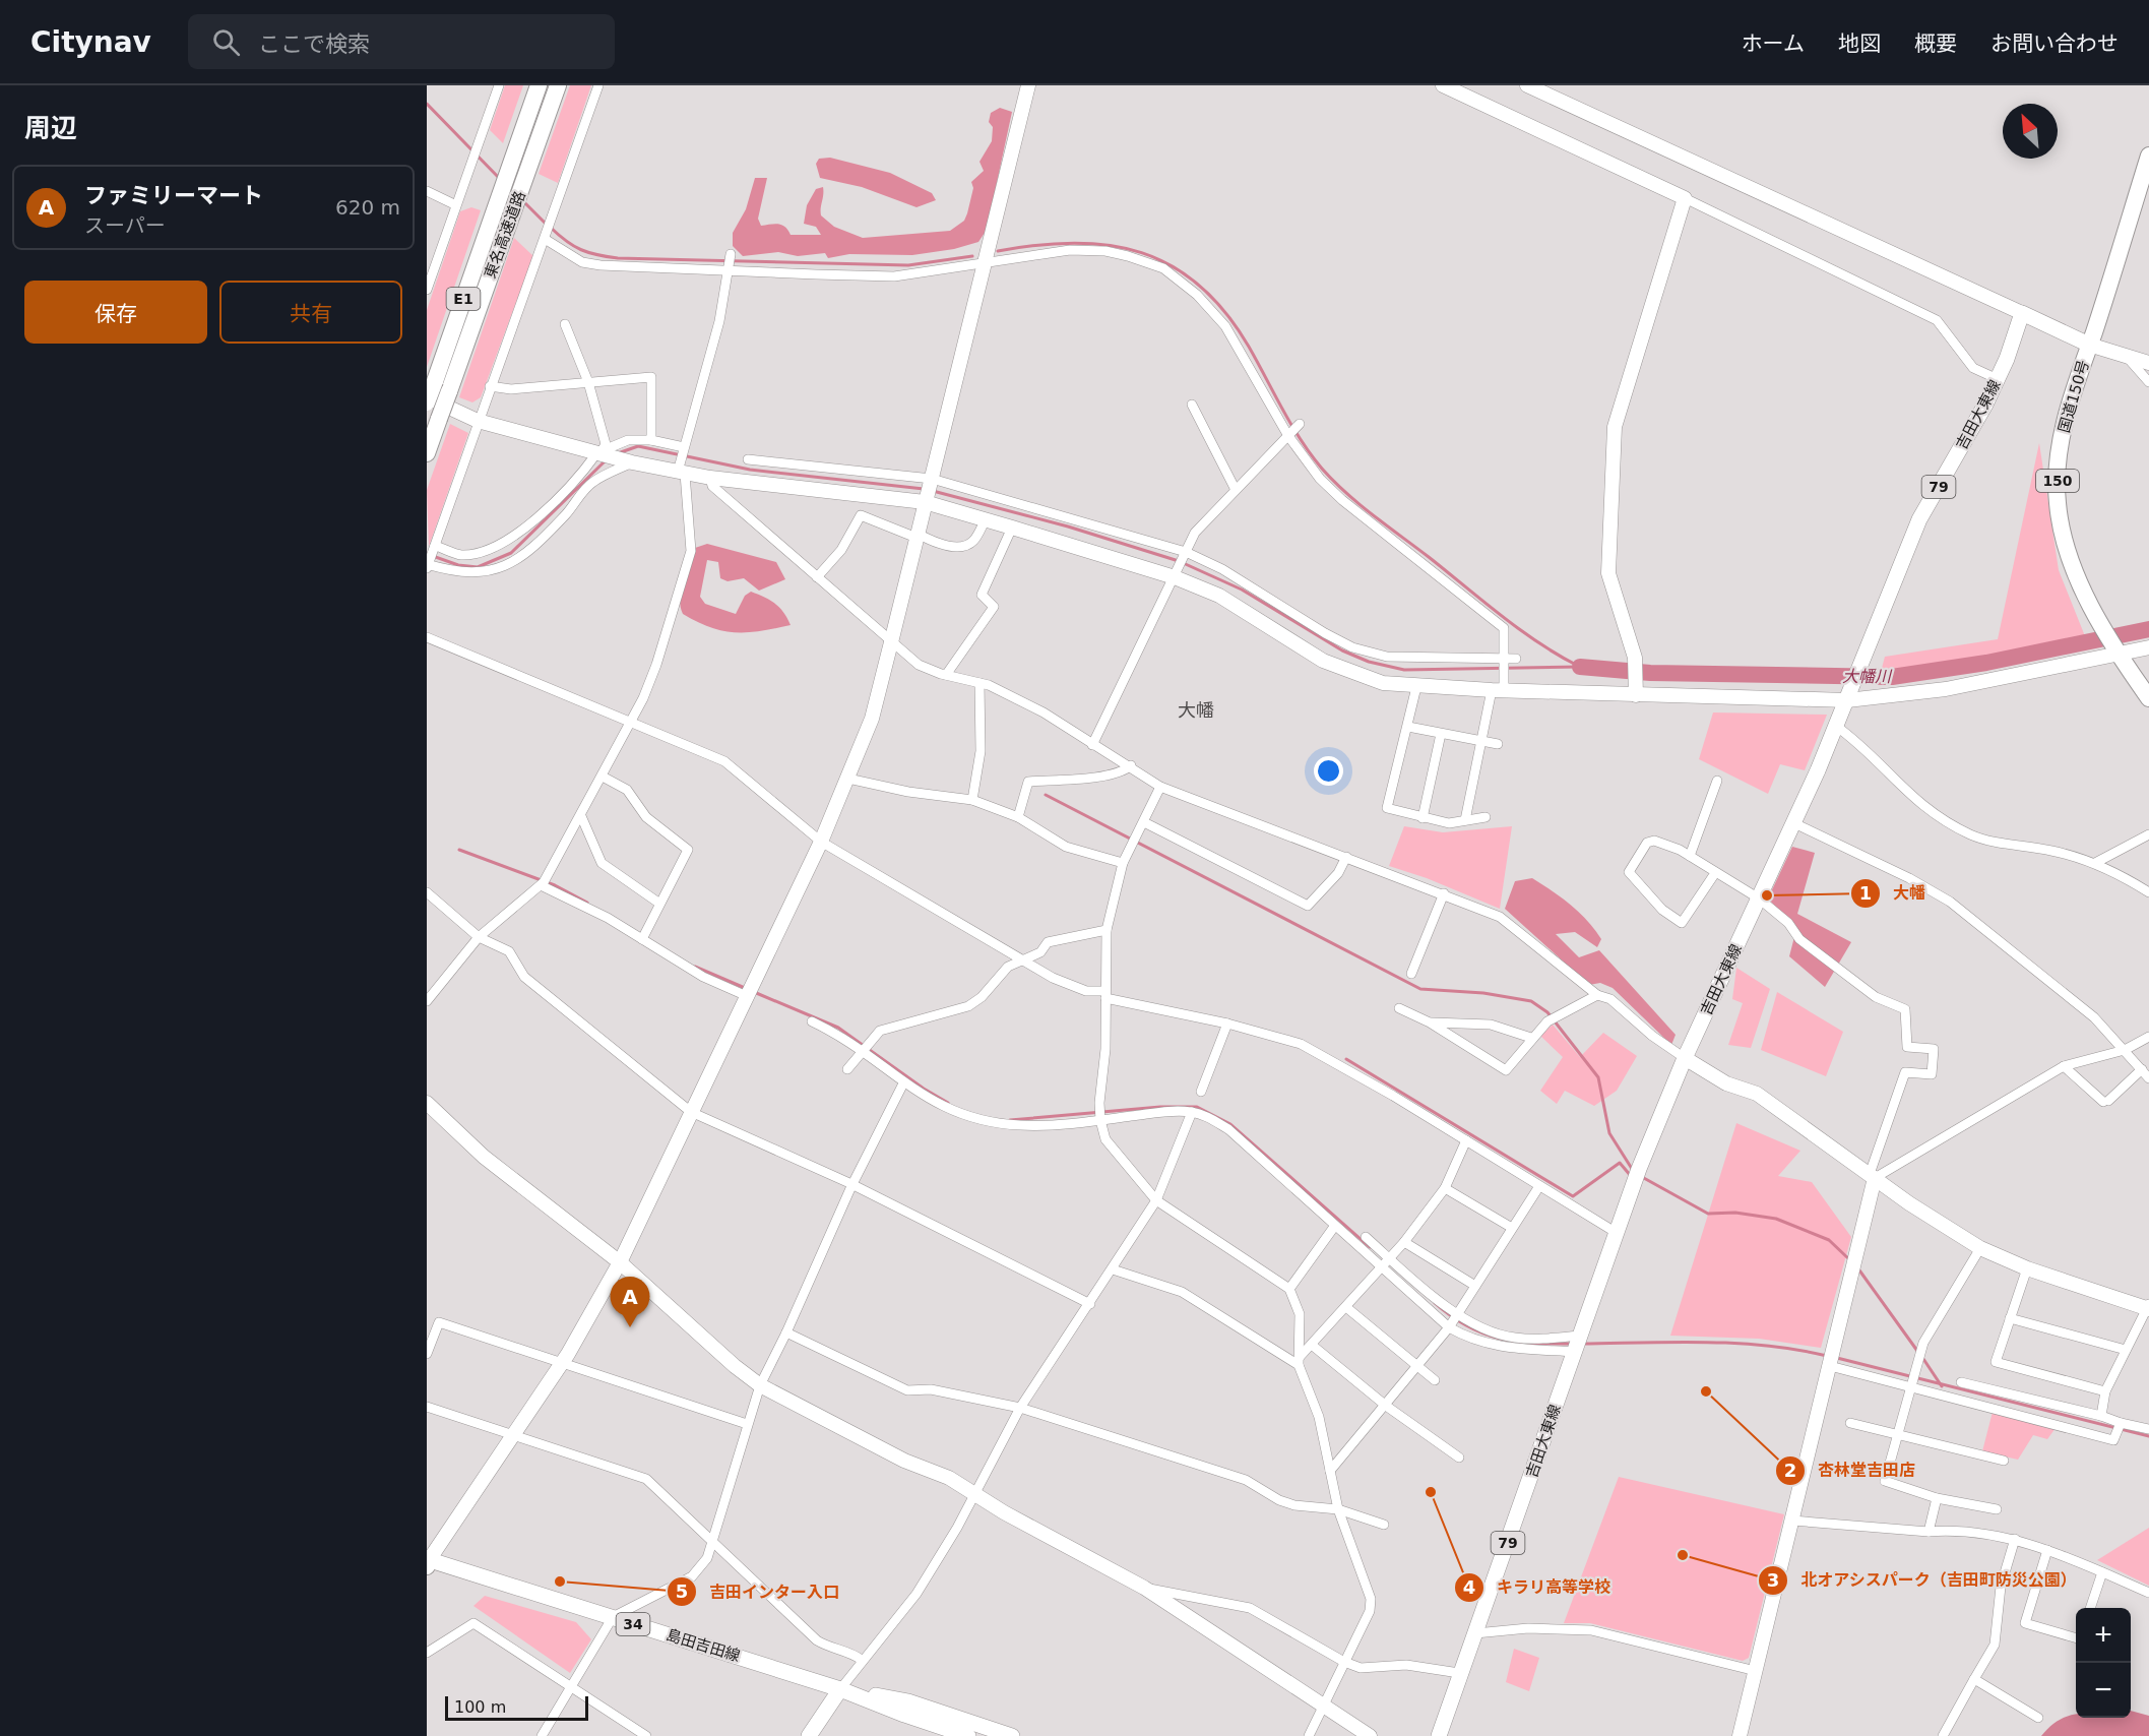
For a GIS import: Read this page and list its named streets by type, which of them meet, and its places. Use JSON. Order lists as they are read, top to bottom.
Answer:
{
  "streets": {
    "highway": [
      "東名高速道路",
      "E1",
      "国道150号",
      "150"
    ],
    "main road": [
      "吉田大東線",
      "79",
      "34",
      "島田吉田線"
    ]
  },
  "districts": ["大幡"],
  "water": ["大幡川"],
  "places": [
    "大幡",
    "杏林堂吉田店",
    "キラリ高等学校",
    "北オアシスパーク（吉田町防災公園）",
    "吉田インター入口"
  ],
  "scale_bar": "100 m",
  "north": "top left",
  "page": {
    "header": "Citynav",
    "search": "ここで検索",
    "nav": [
      "ホーム",
      "地図",
      "概要",
      "お問い合わせ"
    ],
    "heading": "周辺",
    "list": [
      {
        "mark": "A",
        "name": "ファミリーマート",
        "note": "スーパー",
        "value": "620 m"
      }
    ],
    "buttons": ["保存", "共有"],
    "pins": "A",
    "map_buttons": ["+", "−"],
    "scale": "100 m"
  }
}
